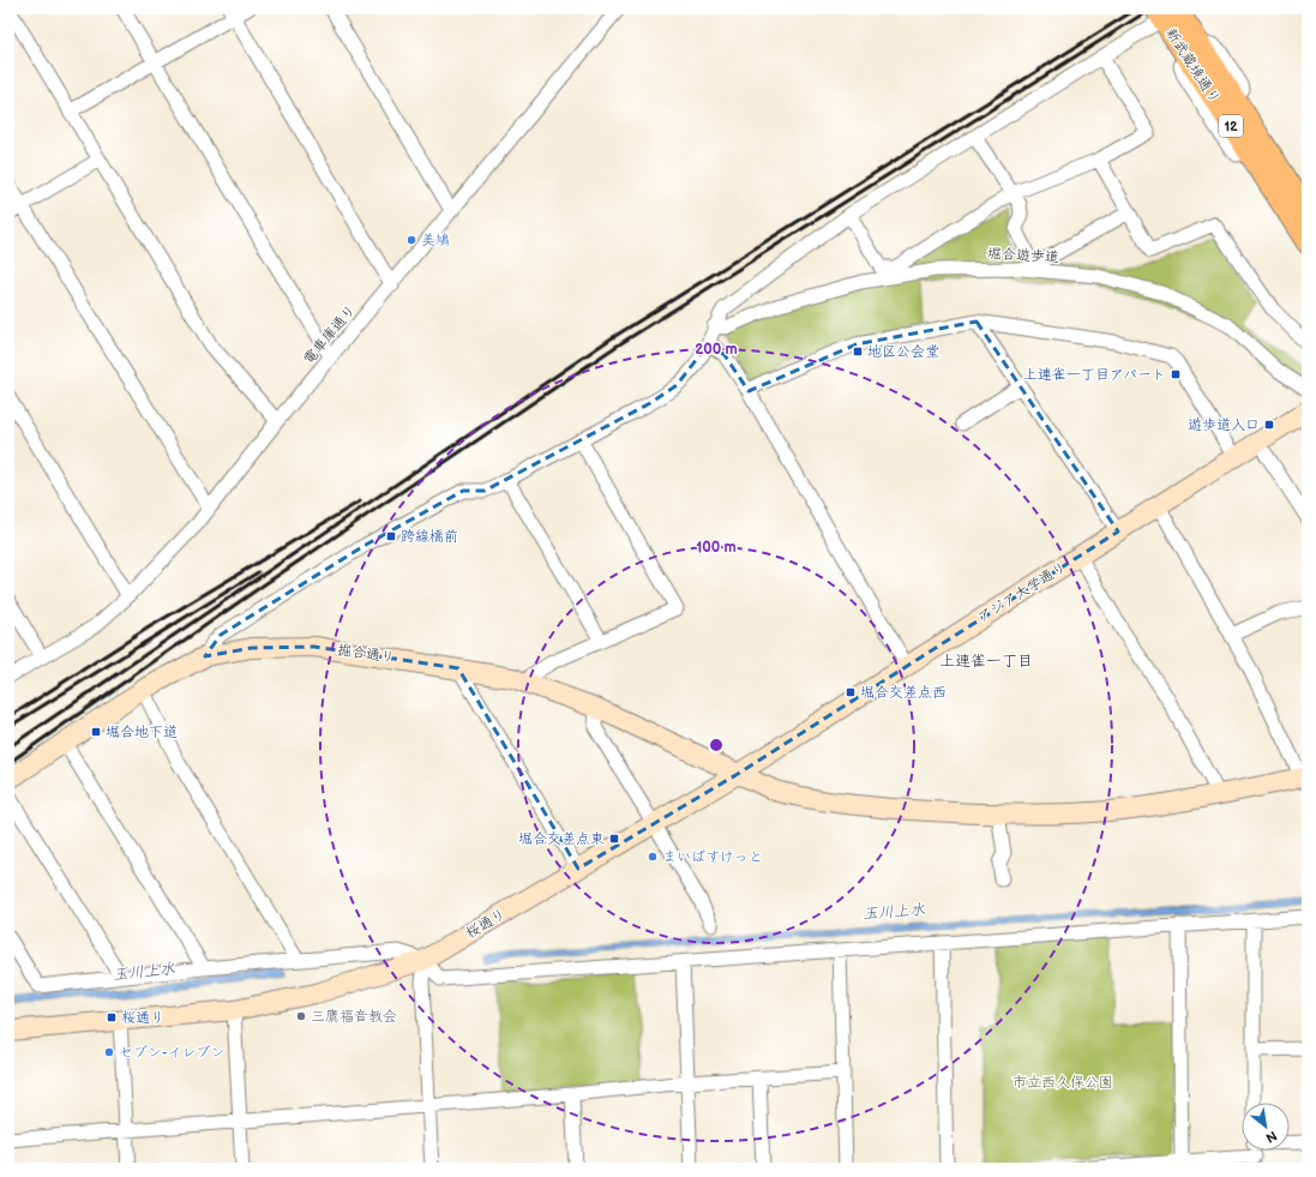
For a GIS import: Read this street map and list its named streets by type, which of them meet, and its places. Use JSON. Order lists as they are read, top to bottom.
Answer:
{
  "streets": {
    "main road": ["新武蔵境通り", "12"],
    "street": [
      "堀合遊歩道",
      "電車庫通り",
      "アジア大学通り",
      "掘合通り",
      "桜通り"
    ]
  },
  "crossings": [
    ["アジア大学通り", "掘合通り"],
    ["アジア大学通り", "桜通り"],
    ["掘合通り", "桜通り"]
  ],
  "districts": ["上連雀一丁目"],
  "water": ["玉川上水"],
  "parks": ["市立西久保公園"],
  "places": {
    "other": [
      "美鳩",
      "まいばすけっと",
      "三鷹福音教会",
      "セブン-イレブン"
    ],
    "transit": [
      "地区公会堂",
      "上連雀一丁目アパート",
      "遊歩道入口",
      "跨線橋前",
      "堀合交差点西",
      "堀合地下道",
      "堀合交差点東",
      "桜通り"
    ]
  },
  "north": "bottom right",
  "rings": ["200 m", "100 m"]
}
